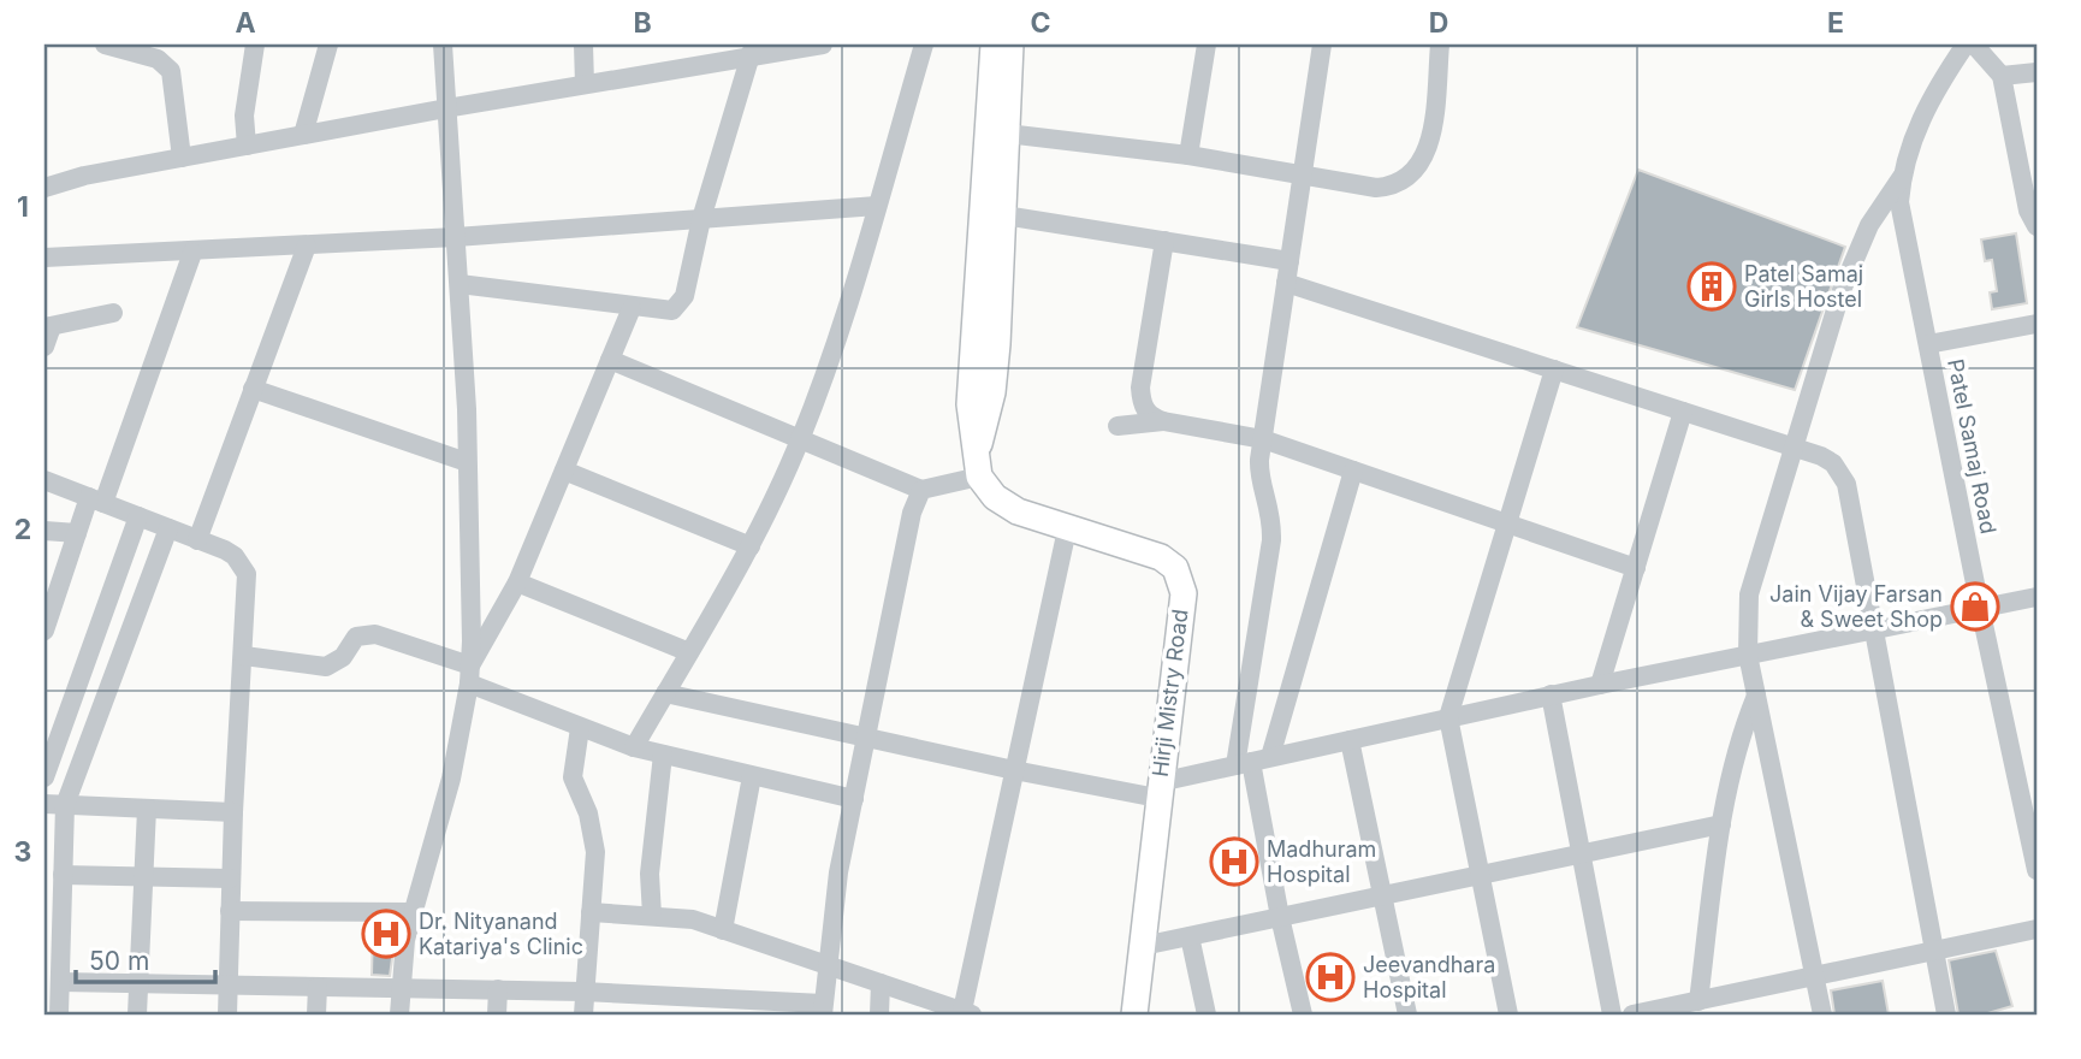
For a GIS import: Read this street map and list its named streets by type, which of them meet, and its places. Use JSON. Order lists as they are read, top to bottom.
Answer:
{
  "streets": {
    "main road": ["Hirji Mistry Road"],
    "street": ["Patel Samaj Road"]
  },
  "places": {
    "building": ["Patel Samaj Girls Hostel"],
    "shop": ["Jain Vijay Farsan & Sweet Shop"],
    "hospital": ["Madhuram Hospital", "Dr. Nityanand Katariya's Clinic", "Jeevandhara Hospital"]
  },
  "scale_bar": "50 m",
  "grid": {
    "columns": [
      "A",
      "B",
      "C",
      "D",
      "E"
    ],
    "rows": ["1", "2", "3"]
  }
}
